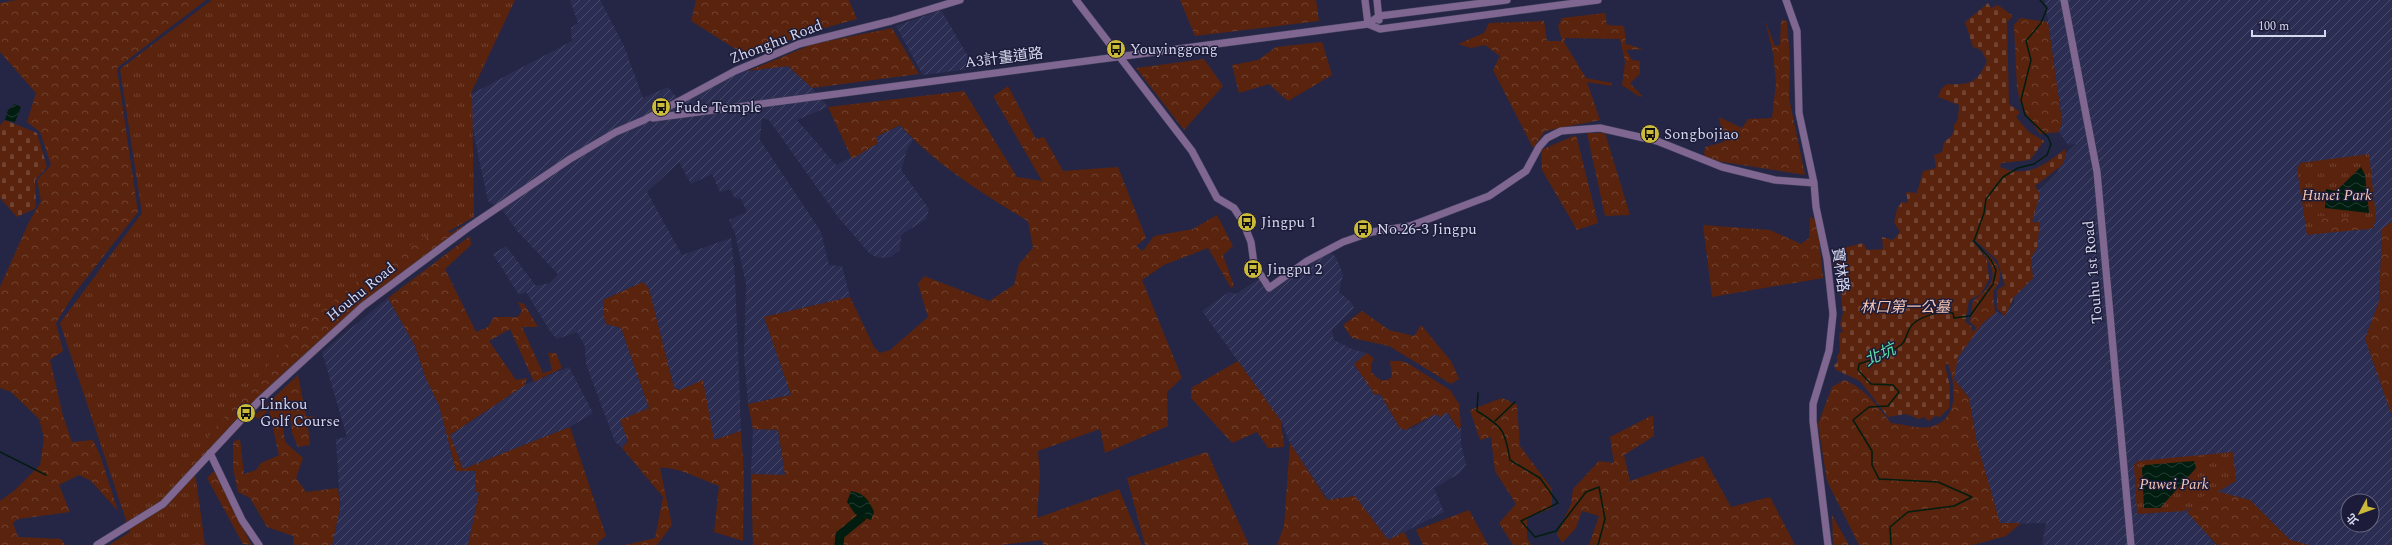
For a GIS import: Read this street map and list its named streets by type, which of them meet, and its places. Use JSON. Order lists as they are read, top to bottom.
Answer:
{
  "streets": {
    "street": [
      "Zhonghu Road",
      "A3計畫道路",
      "寶林路",
      "Touhu 1st Road",
      "Houhu Road"
    ]
  },
  "crossings": [
    ["Zhonghu Road", "Houhu Road"],
    ["A3計畫道路", "Houhu Road"]
  ],
  "water": ["北坑"],
  "parks": ["Hunei Park", "林口第一公墓", "Puwei Park"],
  "places": {
    "bus stop": [
      "Youyinggong",
      "Fude Temple",
      "Songbojiao",
      "Jingpu 1",
      "No.26-3 Jingpu",
      "Jingpu 2",
      "Linkou Golf Course"
    ]
  },
  "scale_bar": "100 m",
  "north": "bottom left"
}
